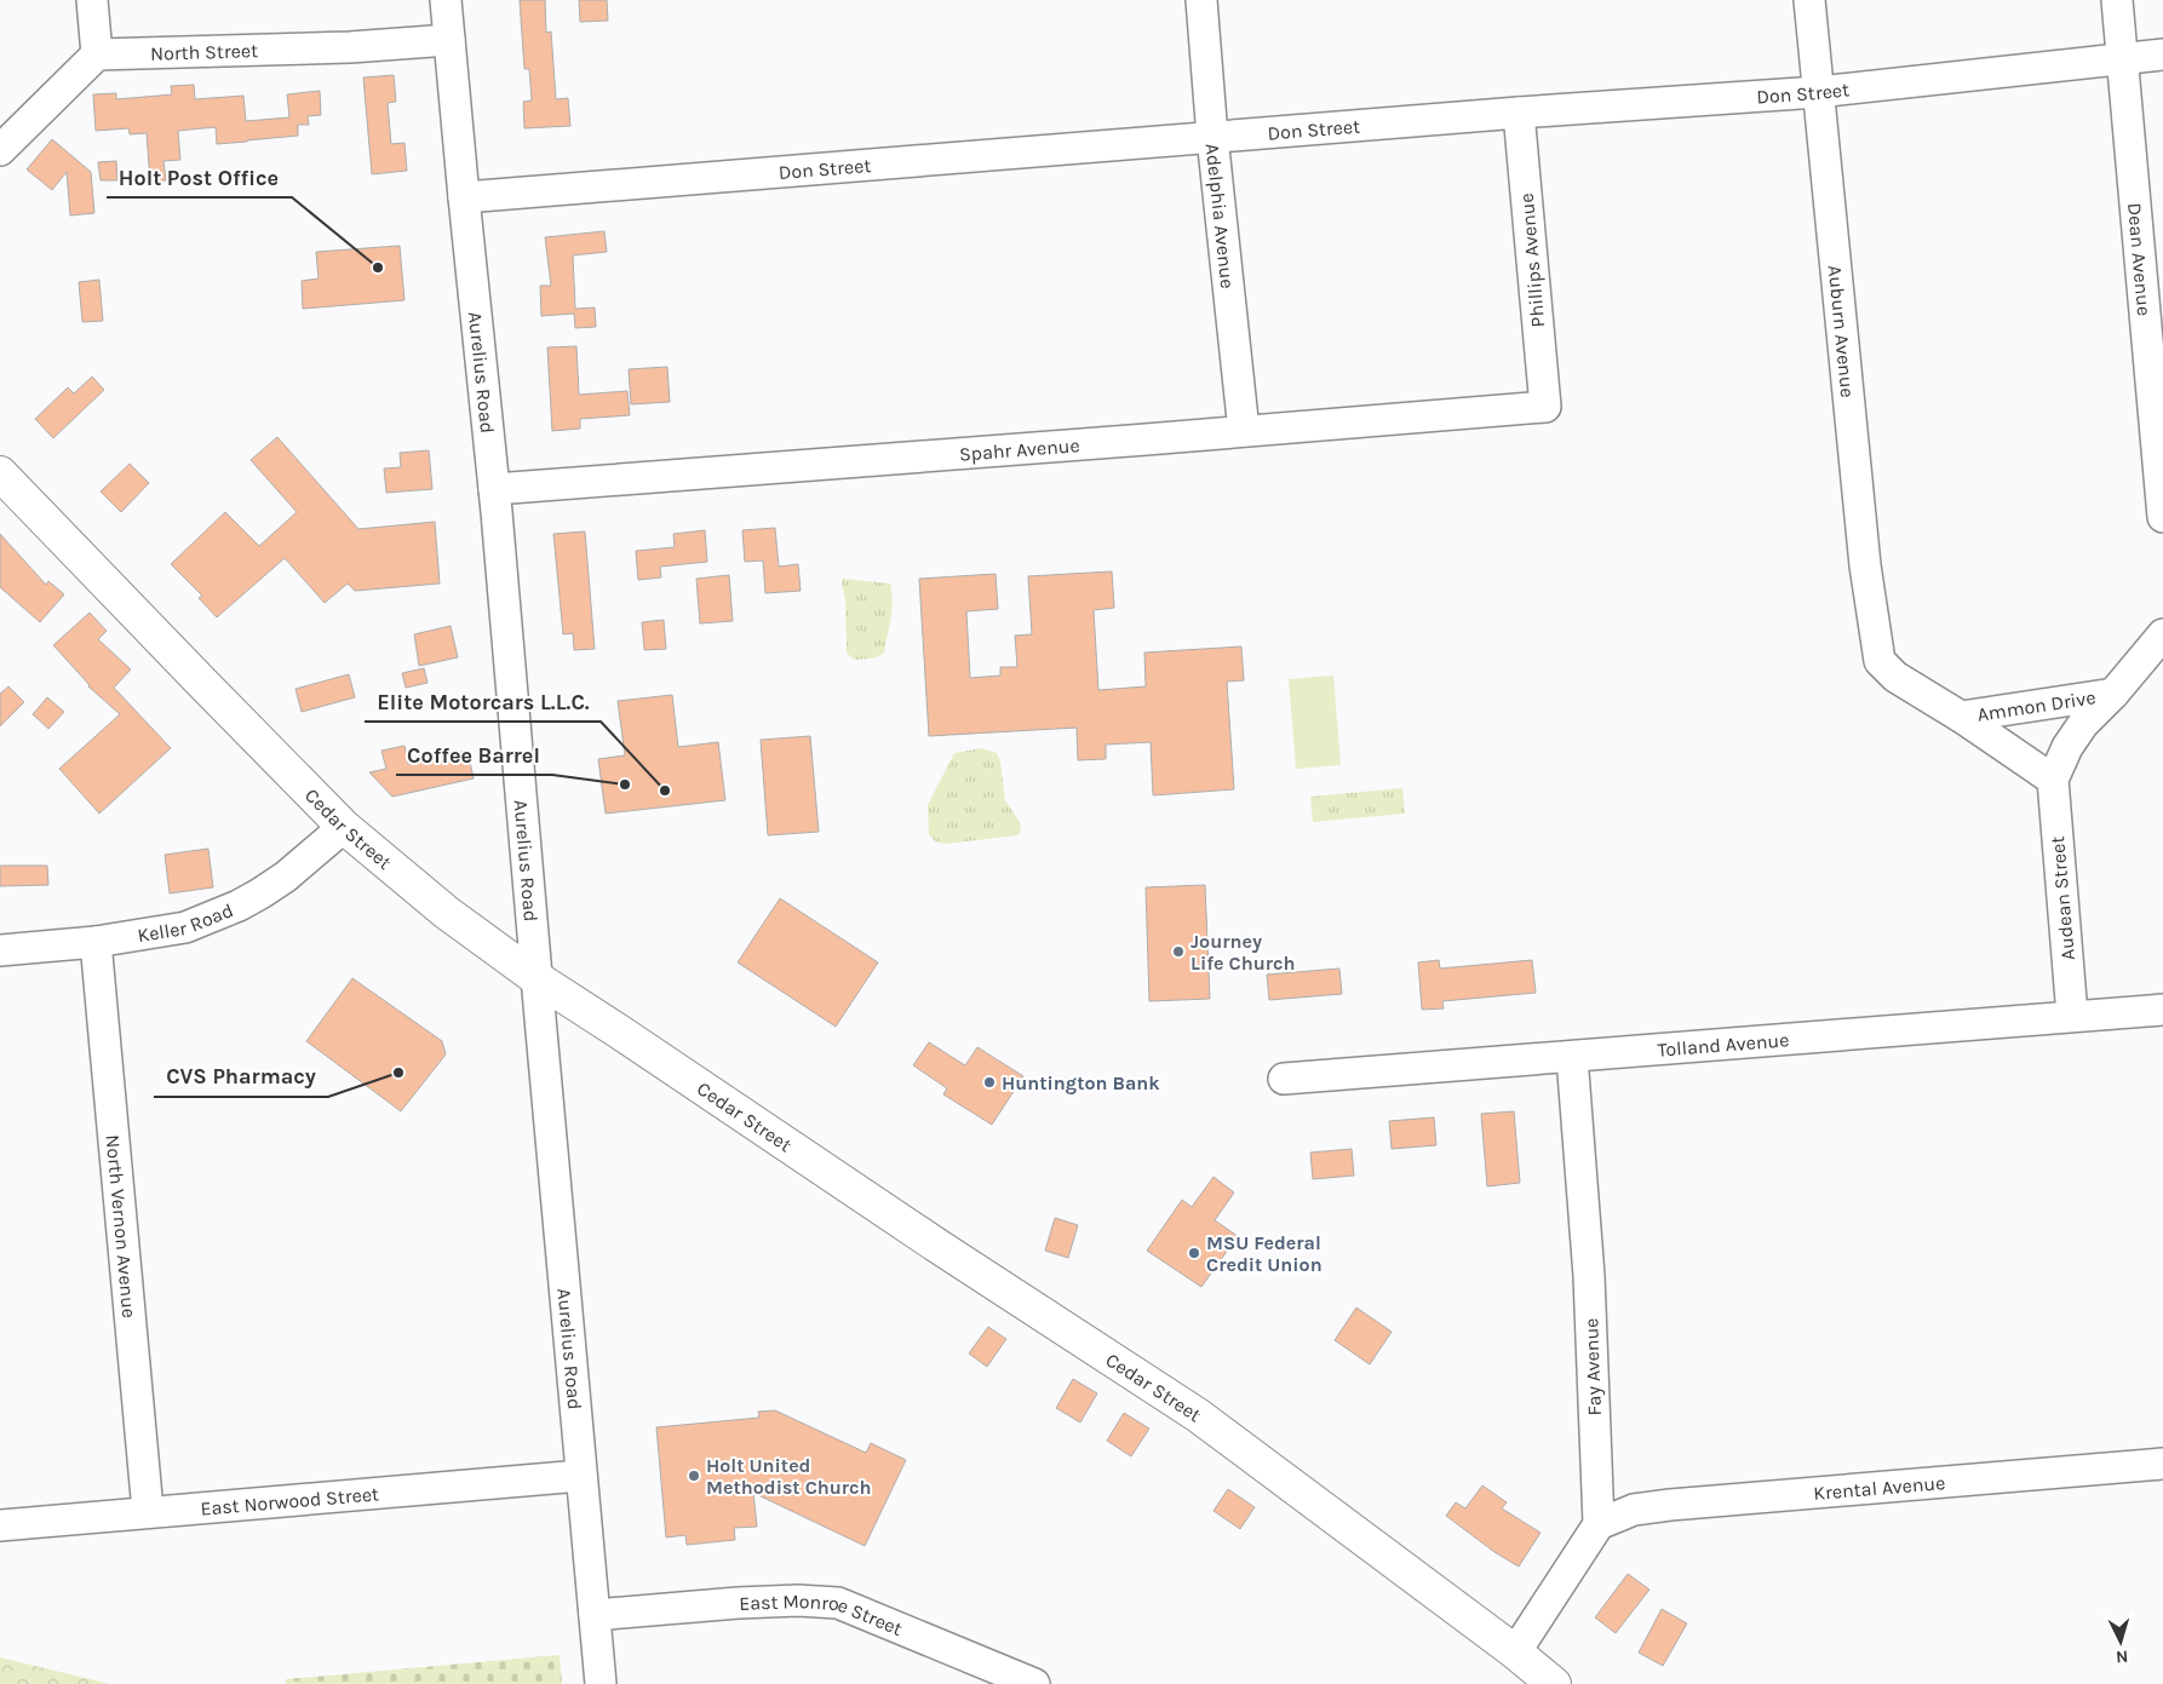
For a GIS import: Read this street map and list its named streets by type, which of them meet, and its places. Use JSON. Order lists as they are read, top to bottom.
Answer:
{
  "streets": {
    "main road": ["Cedar Street"],
    "street": [
      "North Street",
      "Don Street",
      "Adelphia Avenue",
      "Dean Avenue",
      "Phillips Avenue",
      "Auburn Avenue",
      "Aurelius Road",
      "Spahr Avenue",
      "Ammon Drive",
      "Audean Street",
      "Keller Road",
      "Tolland Avenue",
      "North Vernon Avenue",
      "Fay Avenue",
      "Krental Avenue",
      "East Norwood Street",
      "East Monroe Street"
    ]
  },
  "crossings": [
    ["North Street", "Aurelius Road"],
    ["Don Street", "Adelphia Avenue"],
    ["Don Street", "Dean Avenue"],
    ["Don Street", "Phillips Avenue"],
    ["Don Street", "Auburn Avenue"],
    ["Don Street", "Aurelius Road"],
    ["Adelphia Avenue", "Spahr Avenue"],
    ["Phillips Avenue", "Spahr Avenue"],
    ["Auburn Avenue", "Ammon Drive"],
    ["Aurelius Road", "Spahr Avenue"],
    ["Aurelius Road", "Cedar Street"],
    ["Aurelius Road", "East Norwood Street"],
    ["Aurelius Road", "East Monroe Street"],
    ["Ammon Drive", "Audean Street"],
    ["Cedar Street", "Keller Road"],
    ["Audean Street", "Tolland Avenue"],
    ["Keller Road", "North Vernon Avenue"],
    ["Tolland Avenue", "Fay Avenue"],
    ["North Vernon Avenue", "East Norwood Street"],
    ["Fay Avenue", "Krental Avenue"]
  ],
  "places": [
    "Holt Post Office",
    "Coffee Barrel",
    "Elite Motorcars L.L.C.",
    "Journey Life Church",
    "CVS Pharmacy",
    "Huntington Bank",
    "MSU Federal Credit Union",
    "Holt United Methodist Church"
  ],
  "north": "bottom"
}
